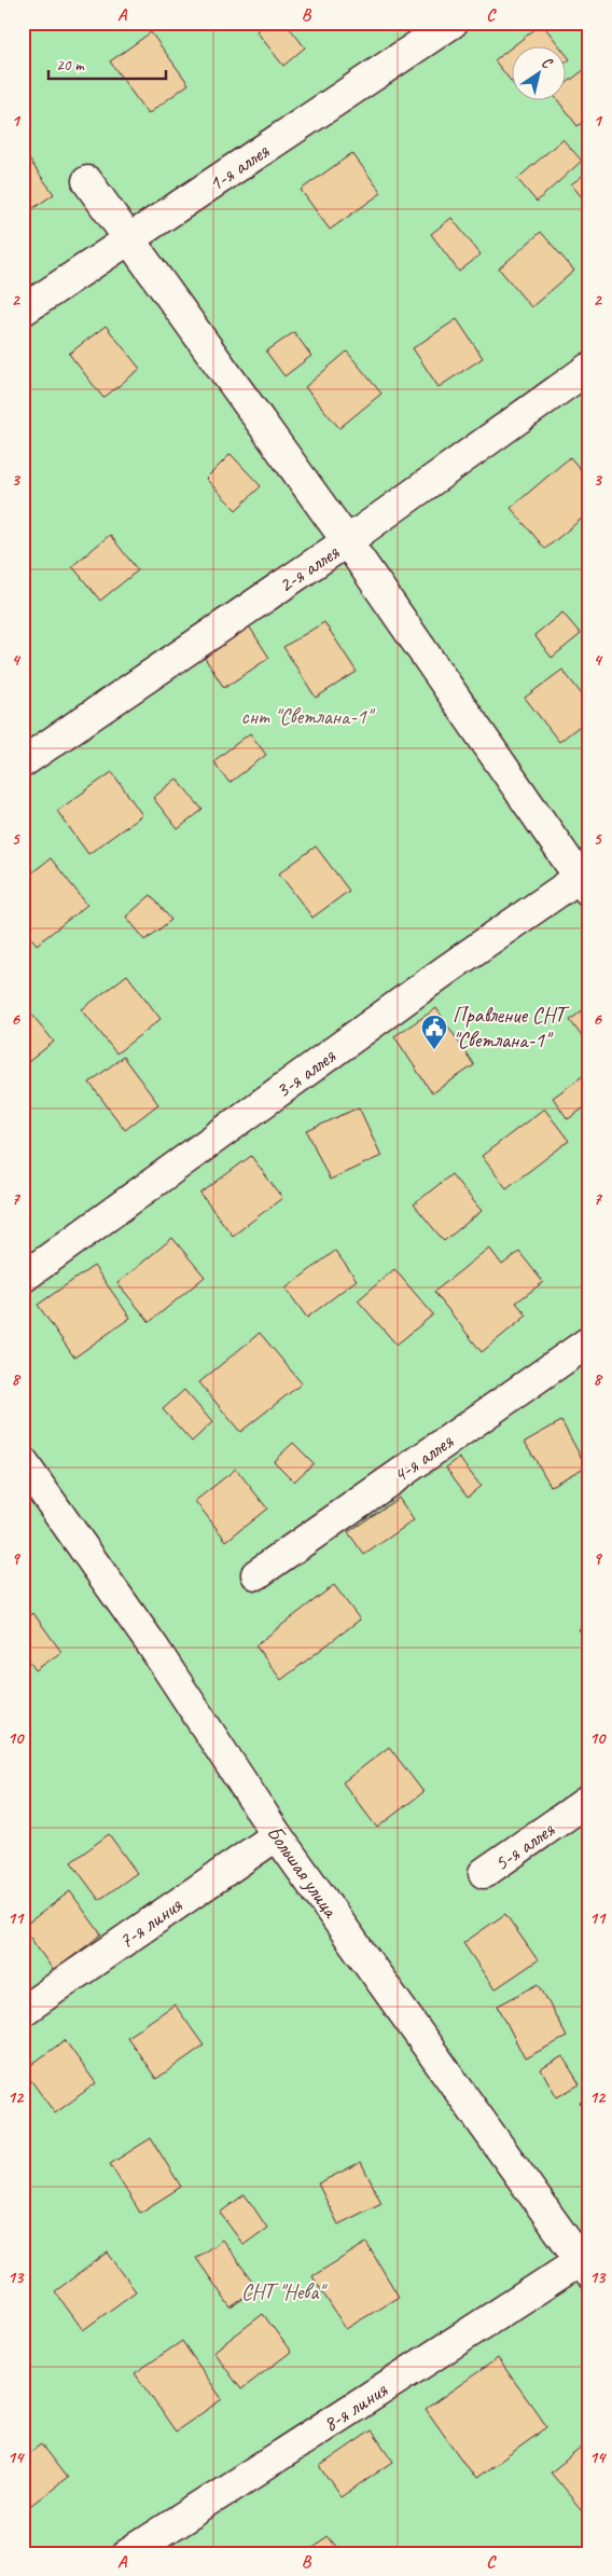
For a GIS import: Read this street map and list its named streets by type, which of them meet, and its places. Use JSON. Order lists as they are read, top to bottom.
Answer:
{
  "streets": {
    "street": [
      "1-я аллея",
      "2-я аллея",
      "3-я аллея",
      "4-я аллея",
      "5-я аллея",
      "Большая улица",
      "7-я линия",
      "8-я линия"
    ]
  },
  "crossings": [
    ["Большая улица", "7-я линия"],
    ["Большая улица", "8-я линия"]
  ],
  "parks": ["снт \"Светлана-1\"", "СНТ \"Нева\""],
  "places": {
    "public building": ["Правление СНТ \"Светлана-1\""]
  },
  "scale_bar": "20 m",
  "north": "top right",
  "grid": {
    "columns": ["A", "B", "C"],
    "rows": [
      "1",
      "2",
      "3",
      "4",
      "5",
      "6",
      "7",
      "8",
      "9",
      "10",
      "11",
      "12",
      "13",
      "14"
    ]
  }
}
